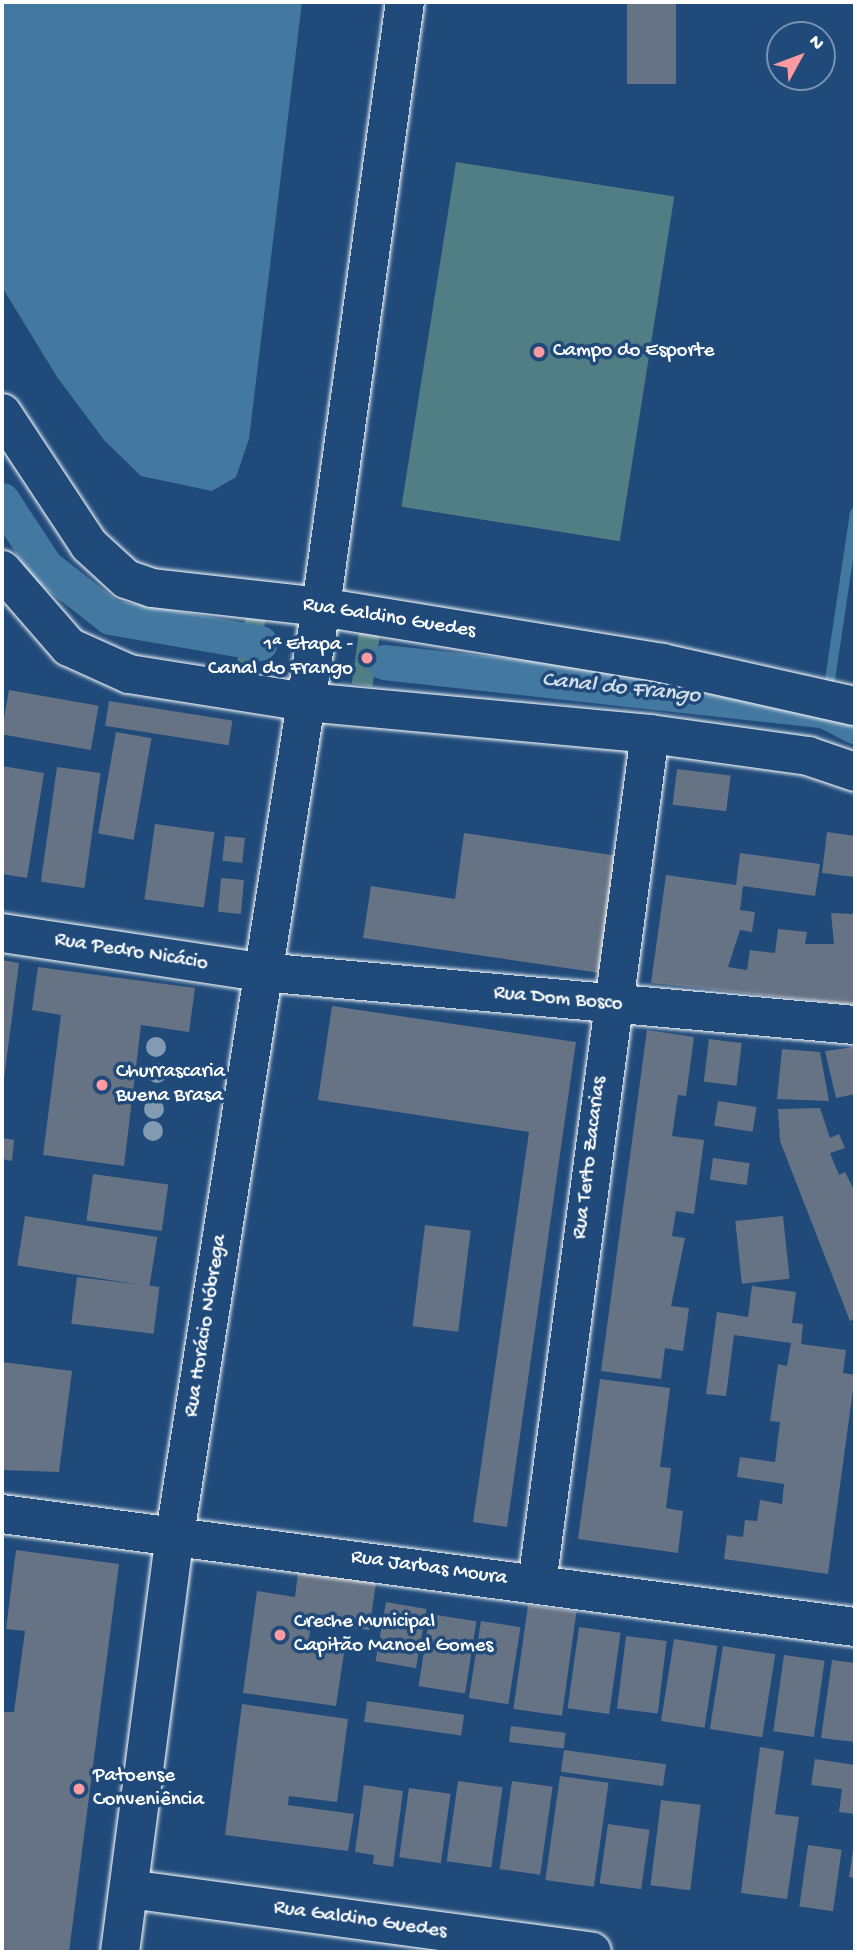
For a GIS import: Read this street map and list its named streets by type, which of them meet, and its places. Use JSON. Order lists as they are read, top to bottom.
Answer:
{
  "streets": {
    "street": [
      "Rua Galdino Guedes",
      "Rua Pedro Nicácio",
      "Rua Dom Bosco",
      "Rua Terto Zacarias",
      "Rua Horácio Nóbrega",
      "Rua Jarbas Moura"
    ]
  },
  "crossings": [
    ["Rua Galdino Guedes", "Rua Horácio Nóbrega"],
    ["Rua Pedro Nicácio", "Rua Dom Bosco"],
    ["Rua Pedro Nicácio", "Rua Horácio Nóbrega"],
    ["Rua Dom Bosco", "Rua Terto Zacarias"],
    ["Rua Dom Bosco", "Rua Horácio Nóbrega"],
    ["Rua Terto Zacarias", "Rua Jarbas Moura"],
    ["Rua Horácio Nóbrega", "Rua Jarbas Moura"]
  ],
  "water": ["Canal do Frango"],
  "places": [
    "Campo do Esporte",
    "1ª Etapa - Canal do Frango",
    "Churrascaria Buena Brasa",
    "Creche Municipal Capitão Manoel Gomes",
    "Patoense Conveniência"
  ],
  "north": "top right"
}
